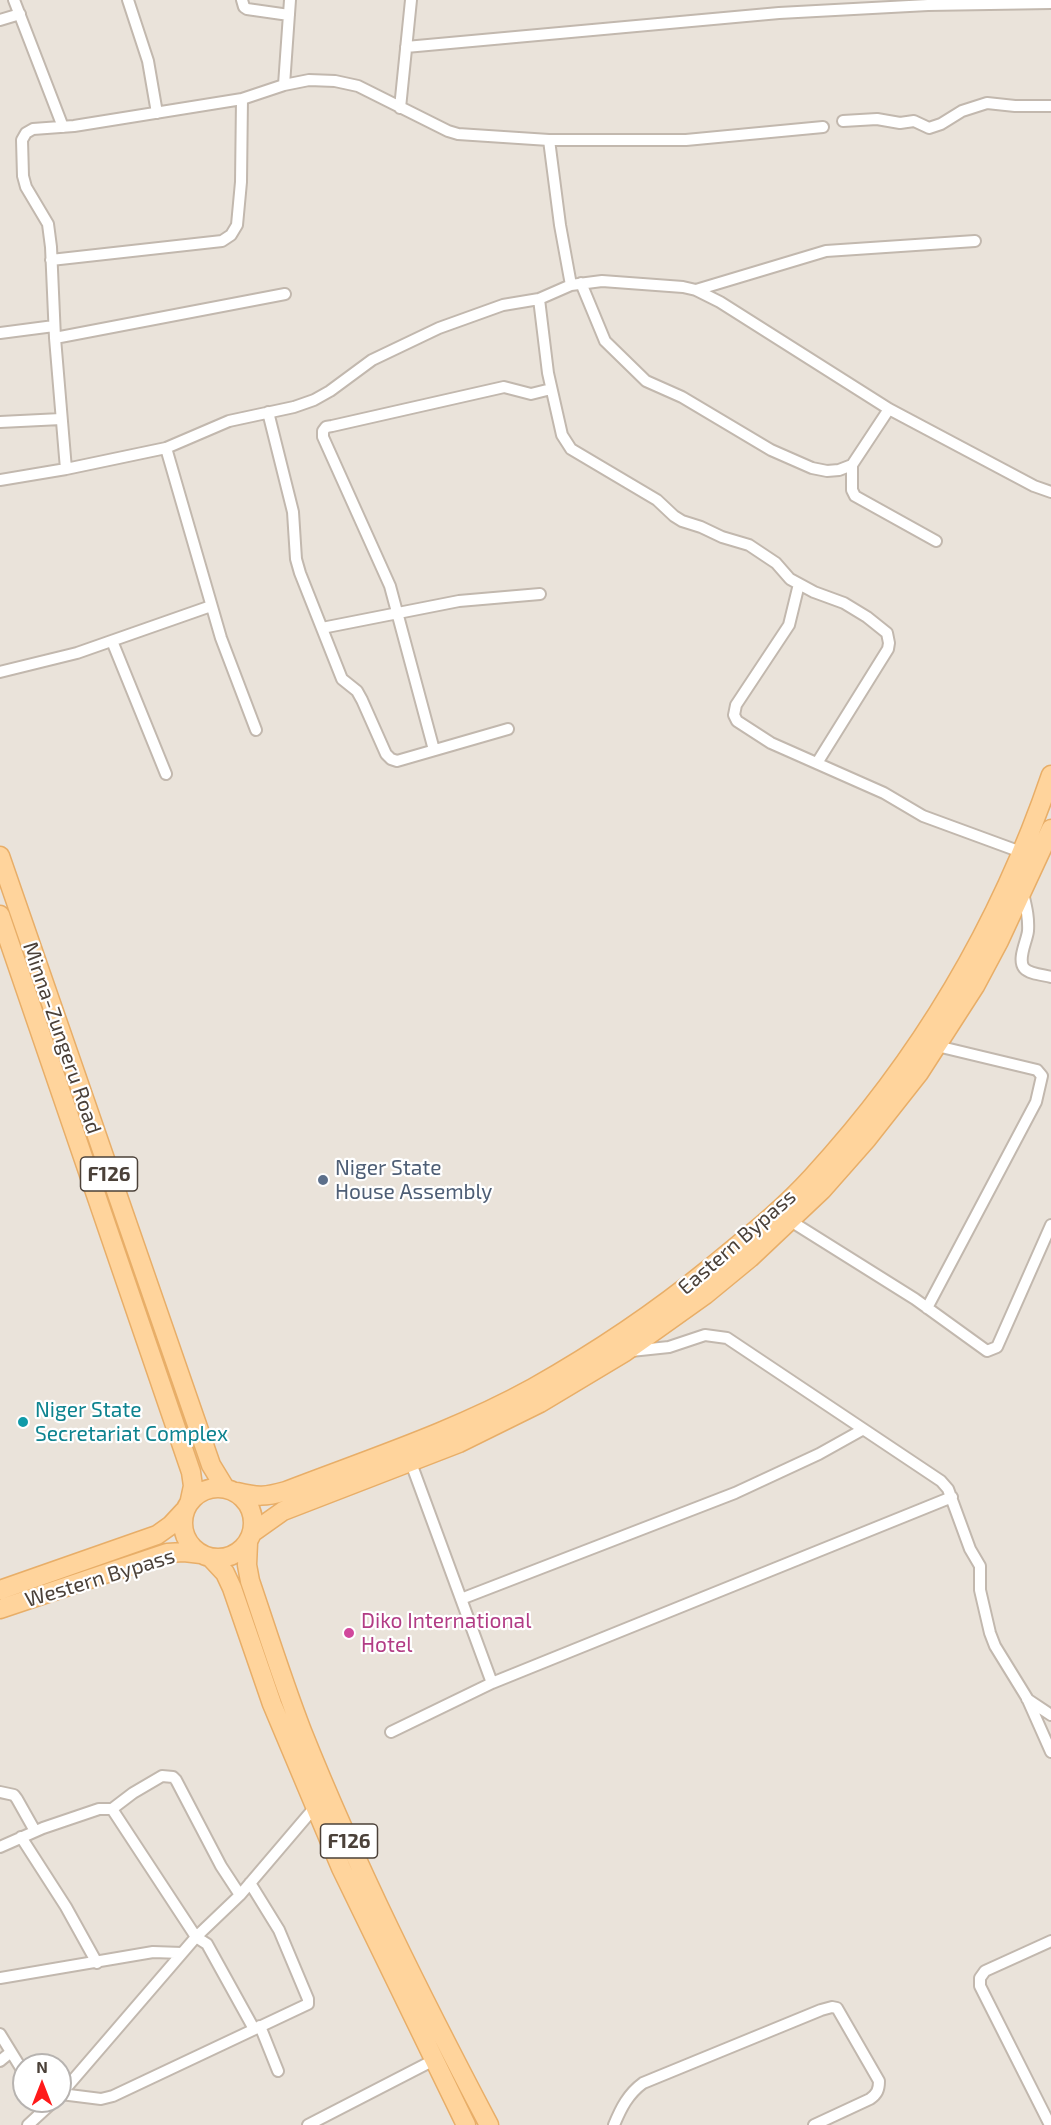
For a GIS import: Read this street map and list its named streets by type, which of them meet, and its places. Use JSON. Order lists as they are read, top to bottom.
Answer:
{
  "streets": {
    "main road": [
      "Minna-Zungeru Road",
      "F126",
      "Eastern Bypass",
      "Western Bypass"
    ]
  },
  "crossings": [
    ["Minna-Zungeru Road", "F126"],
    ["Minna-Zungeru Road", "Eastern Bypass"],
    ["Minna-Zungeru Road", "Western Bypass"],
    ["F126", "Eastern Bypass"],
    ["F126", "Western Bypass"],
    ["Eastern Bypass", "Western Bypass"]
  ],
  "places": ["Niger State House Assembly", "Niger State Secretariat Complex", "Diko International Hotel"],
  "north": "top"
}
